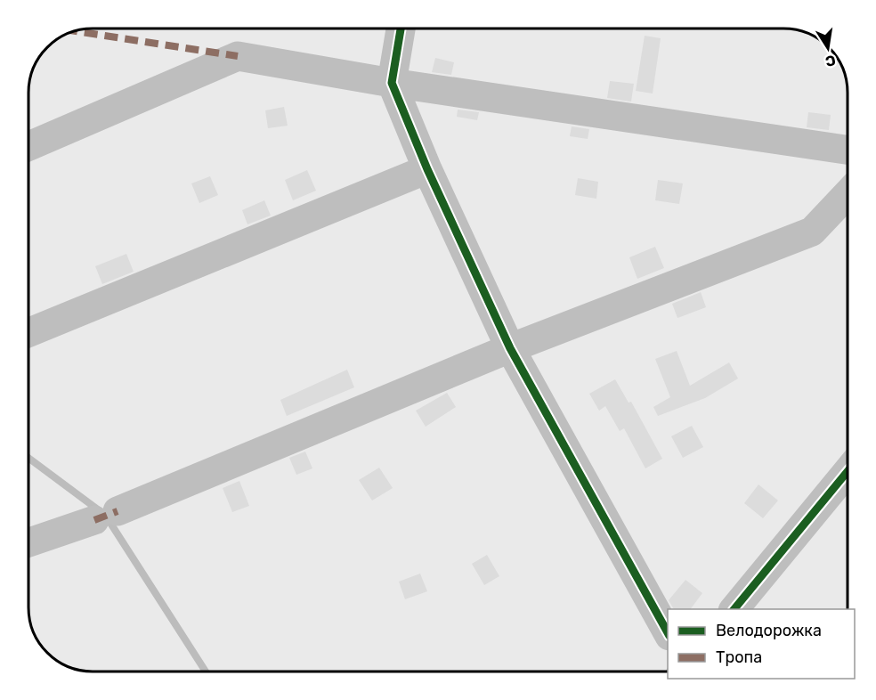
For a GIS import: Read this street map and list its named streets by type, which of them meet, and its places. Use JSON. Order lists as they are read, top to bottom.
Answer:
{
  "legend": ["Велодорожка", "Тропа"],
  "north": "bottom"
}
